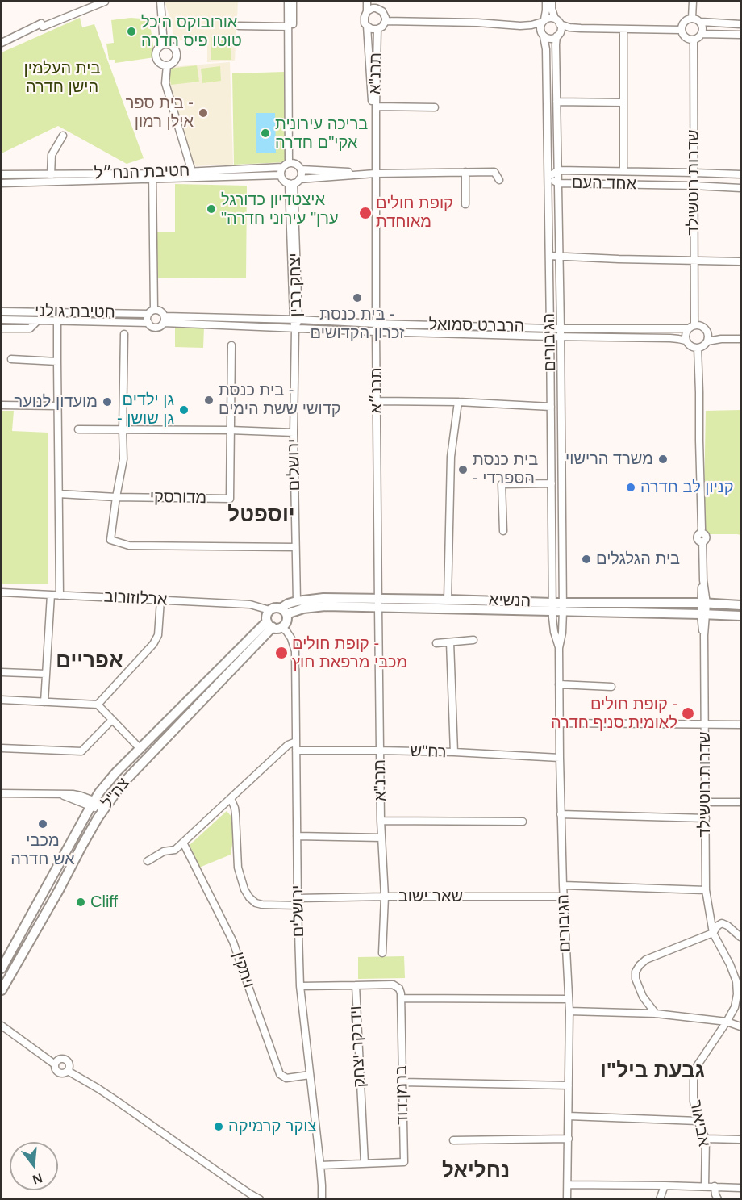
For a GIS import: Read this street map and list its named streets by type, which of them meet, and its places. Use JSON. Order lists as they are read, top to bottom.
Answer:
{
  "streets": {
    "main road": ["הנשיא", "צה\"ל"],
    "street": [
      "תרנ\"א",
      "חטיבת הנח״ל",
      "שדרות רוטשילד",
      "אחד העם",
      "יצחק רבין",
      "חטיבת גולני",
      "הרברט סמואל",
      "הגיבורים",
      "תרנ״א",
      "ירושלים",
      "מדורסקי",
      "ארלוזורוב",
      "רח\"ש",
      "שאר ישוב",
      "ויתקין",
      "וידרקר יצחק",
      "ברמן דוד",
      "אביאור"
    ]
  },
  "crossings": [
    ["תרנ\"א", "תרנ״א"],
    ["תרנ\"א", "הנשיא"],
    ["תרנ\"א", "רח\"ש"],
    ["תרנ\"א", "שאר ישוב"],
    ["חטיבת הנח״ל", "יצחק רבין"],
    ["שדרות רוטשילד", "אחד העם"],
    ["שדרות רוטשילד", "הרברט סמואל"],
    ["שדרות רוטשילד", "הנשיא"],
    ["שדרות רוטשילד", "אביאור"],
    ["אחד העם", "הגיבורים"],
    ["יצחק רבין", "הרברט סמואל"],
    ["יצחק רבין", "ירושלים"],
    ["הרברט סמואל", "הגיבורים"],
    ["הרברט סמואל", "תרנ״א"],
    ["הרברט סמואל", "ירושלים"],
    ["הגיבורים", "הנשיא"],
    ["הגיבורים", "רח\"ש"],
    ["הגיבורים", "שאר ישוב"],
    ["תרנ״א", "הנשיא"],
    ["ירושלים", "ארלוזורוב"],
    ["ירושלים", "הנשיא"],
    ["ירושלים", "רח\"ש"],
    ["ירושלים", "צה\"ל"],
    ["ירושלים", "שאר ישוב"],
    ["ירושלים", "ויתקין"],
    ["ירושלים", "וידרקר יצחק"],
    ["ירושלים", "ברמן דוד"],
    ["ארלוזורוב", "הנשיא"],
    ["ארלוזורוב", "צה\"ל"],
    ["הנשיא", "צה\"ל"],
    ["וידרקר יצחק", "ברמן דוד"]
  ],
  "districts": [
    "יוספטל",
    "אפריים",
    "גבעת ביל\"ו",
    "נחליאל"
  ],
  "parks": ["בית העלמין הישן חדרה"],
  "places": [
    "אורובוקס היכל טוטו פיס חדרה",
    "בית ספר - אילן רמון",
    "בריכה עירונית אקי\"ם חדרה",
    "איצטדיון כדורגל \"ערן\" עירוני חדרה",
    "קופת חולים מאוחדת",
    "בית כנסת - זכרון הקדושים",
    "בית כנסת - קדושי ששת הימים",
    "מועדון לנוער",
    "גן ילדים - גן שושן",
    "משרד הרישוי",
    "בית כנסת - הספרדי",
    "קניון לב חדרה",
    "בית הגלגלים",
    "קופת חולים - מכבי מרפאת חוץ",
    "קופת חולים - לאומית סניף חדרה",
    "מכבי אש חדרה",
    "Cliff",
    "צוקר קרמיקה"
  ],
  "north": "bottom"
}
